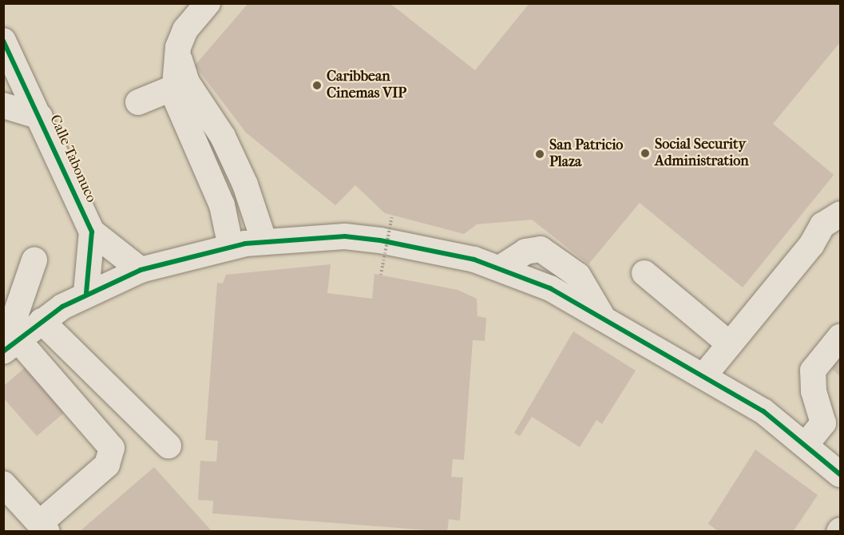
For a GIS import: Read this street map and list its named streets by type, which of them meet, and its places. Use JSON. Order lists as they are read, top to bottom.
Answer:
{
  "streets": {
    "street": ["Calle Tabonuco"]
  },
  "places": ["Caribbean Cinemas VIP", "Social Security Administration", "San Patricio Plaza"]
}
